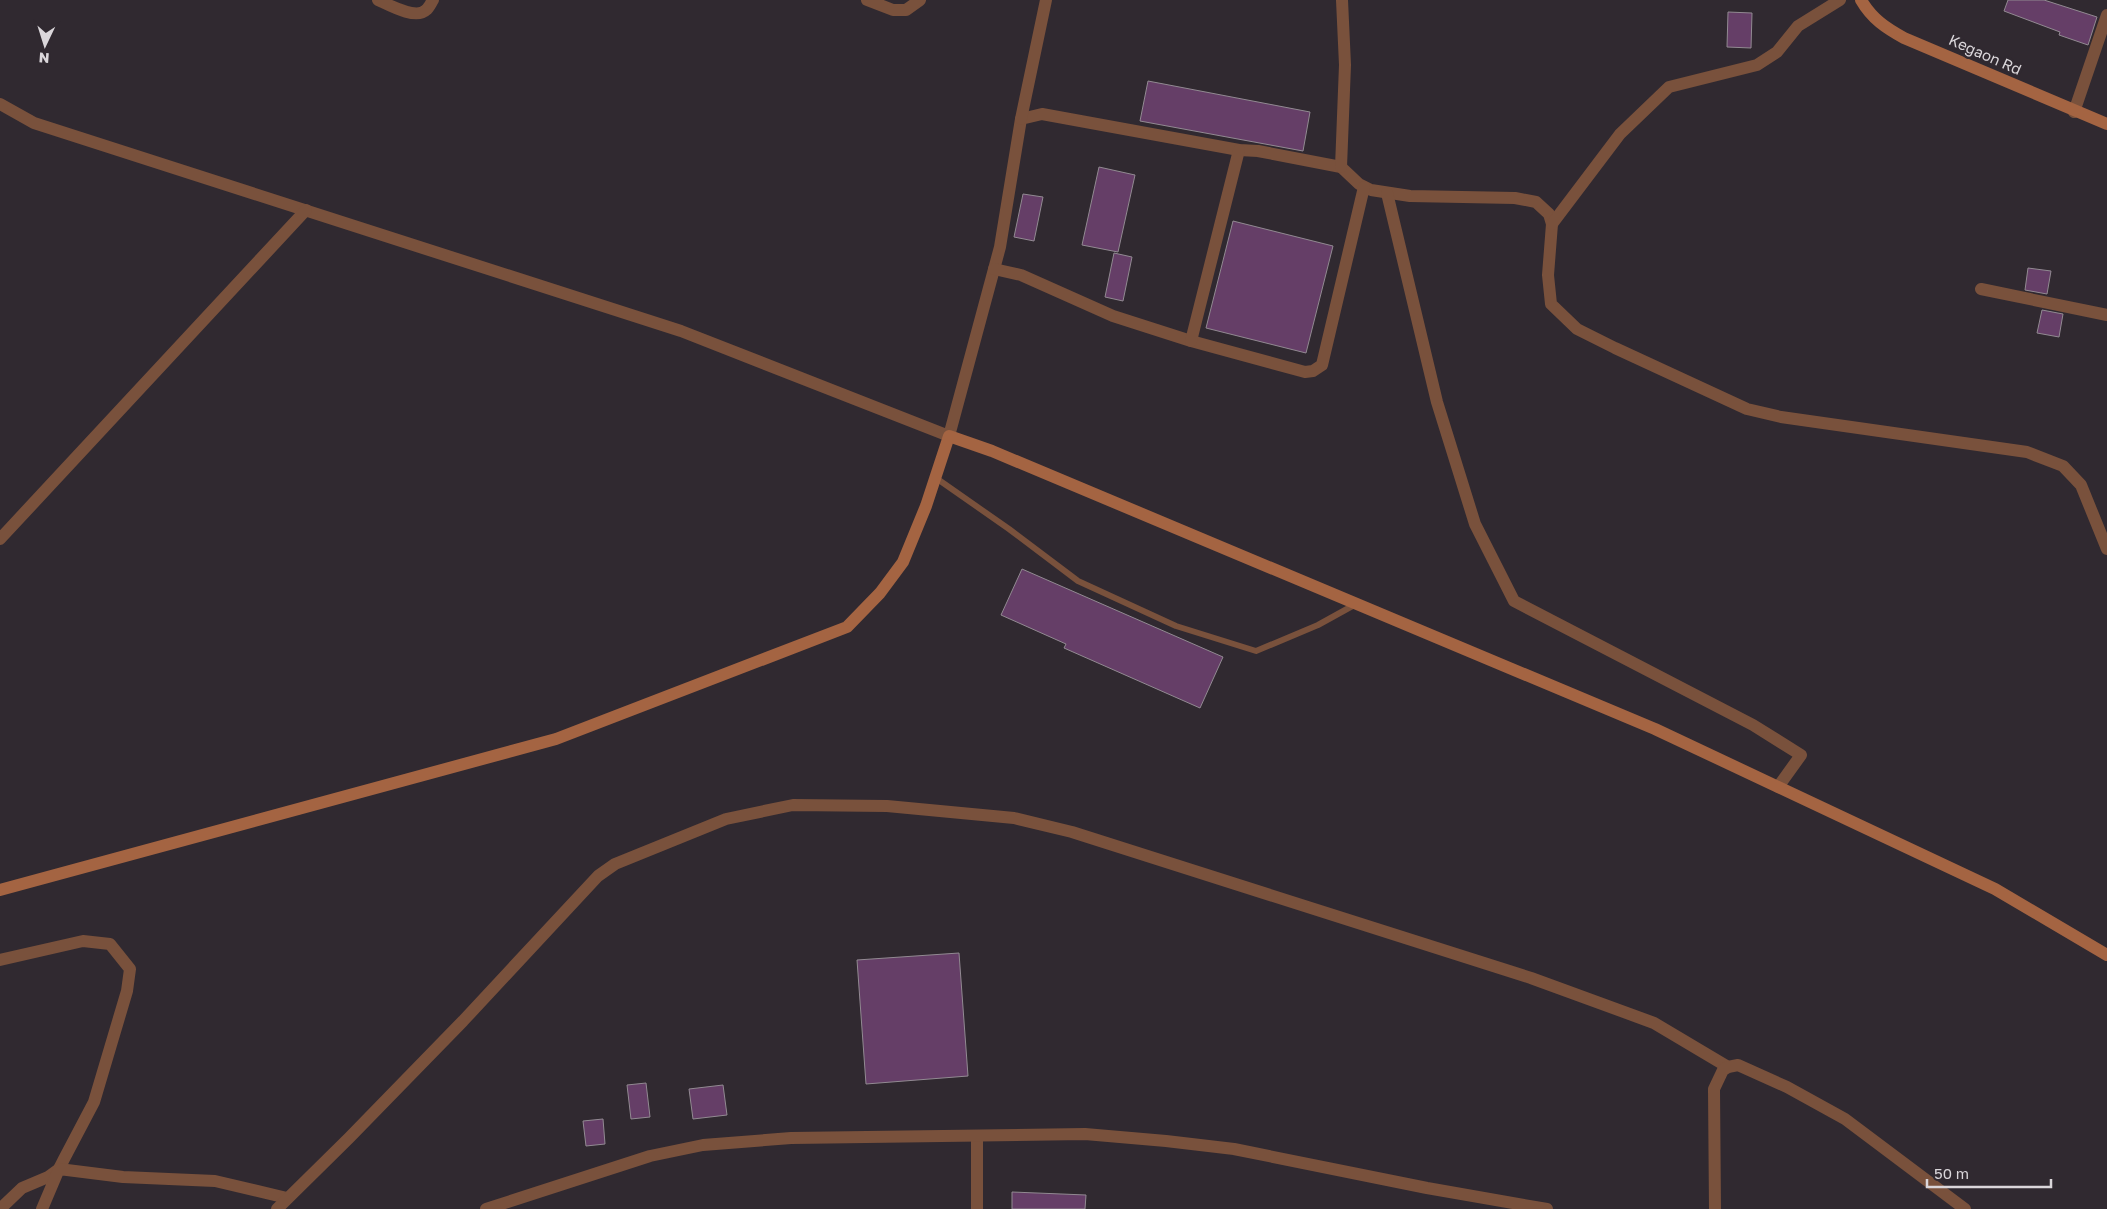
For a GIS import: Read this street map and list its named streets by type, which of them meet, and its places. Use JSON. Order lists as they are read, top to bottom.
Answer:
{
  "streets": {
    "street": ["Kegaon Rd"]
  },
  "scale_bar": "50 m",
  "north": "bottom"
}
